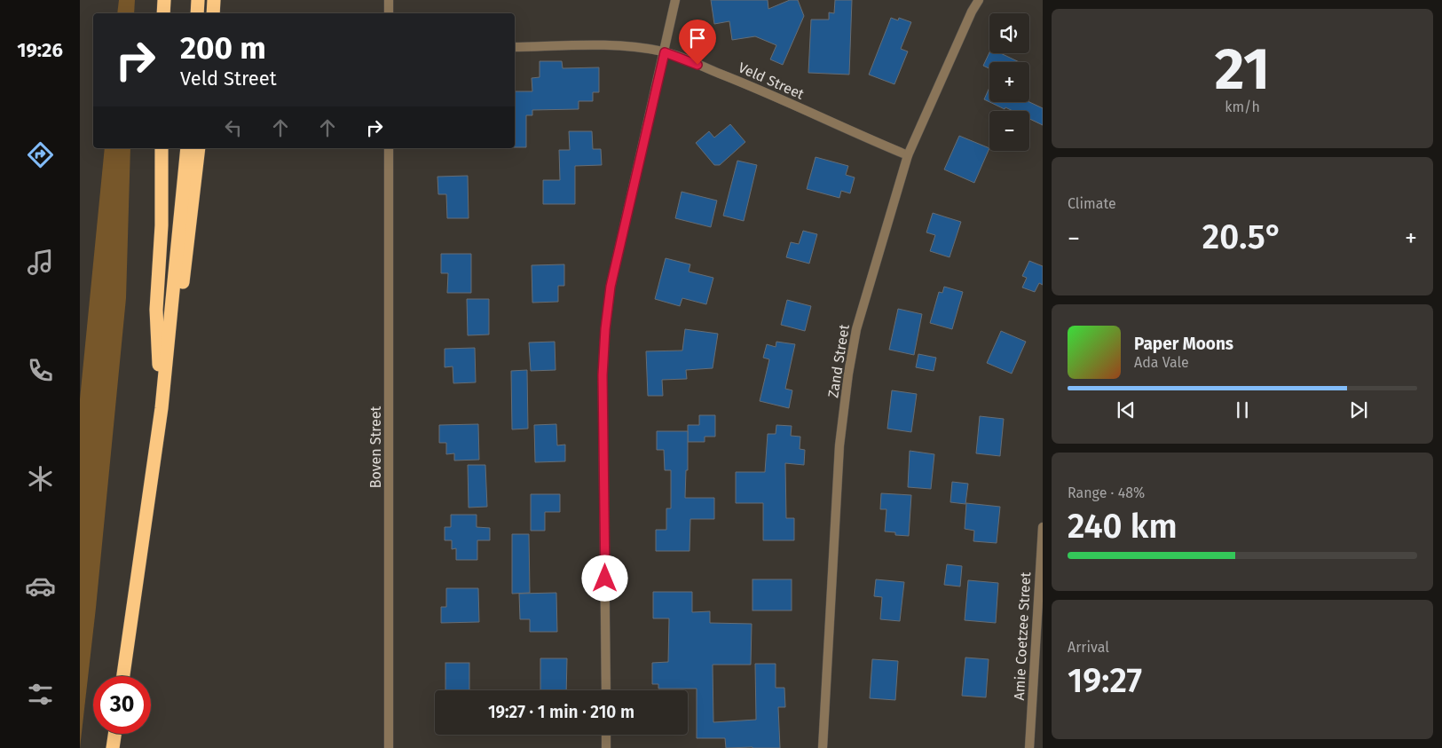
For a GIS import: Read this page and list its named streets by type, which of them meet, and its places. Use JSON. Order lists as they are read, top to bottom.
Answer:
{
  "streets": {
    "street": [
      "Veld Street",
      "Zand Street",
      "Boven Street",
      "Amie Coetzee Street"
    ]
  },
  "crossings": [
    ["Veld Street", "Zand Street"]
  ],
  "page": {
    "tabs": "19:26",
    "tile": [
      ["21", "km/h"],
      "Climate",
      ["Range · 48%", "240 km"],
      ["Arrival", "19:27"]
    ],
    "map_buttons": ["+", "−"],
    "turn": ["200 m", "Veld Street"],
    "heat": ["−", "20.5°", "+"],
    "song": ["Paper Moons", "Ada Vale"],
    "limit": "30",
    "trip": "19:27 · 1 min · 210 m"
  }
}
